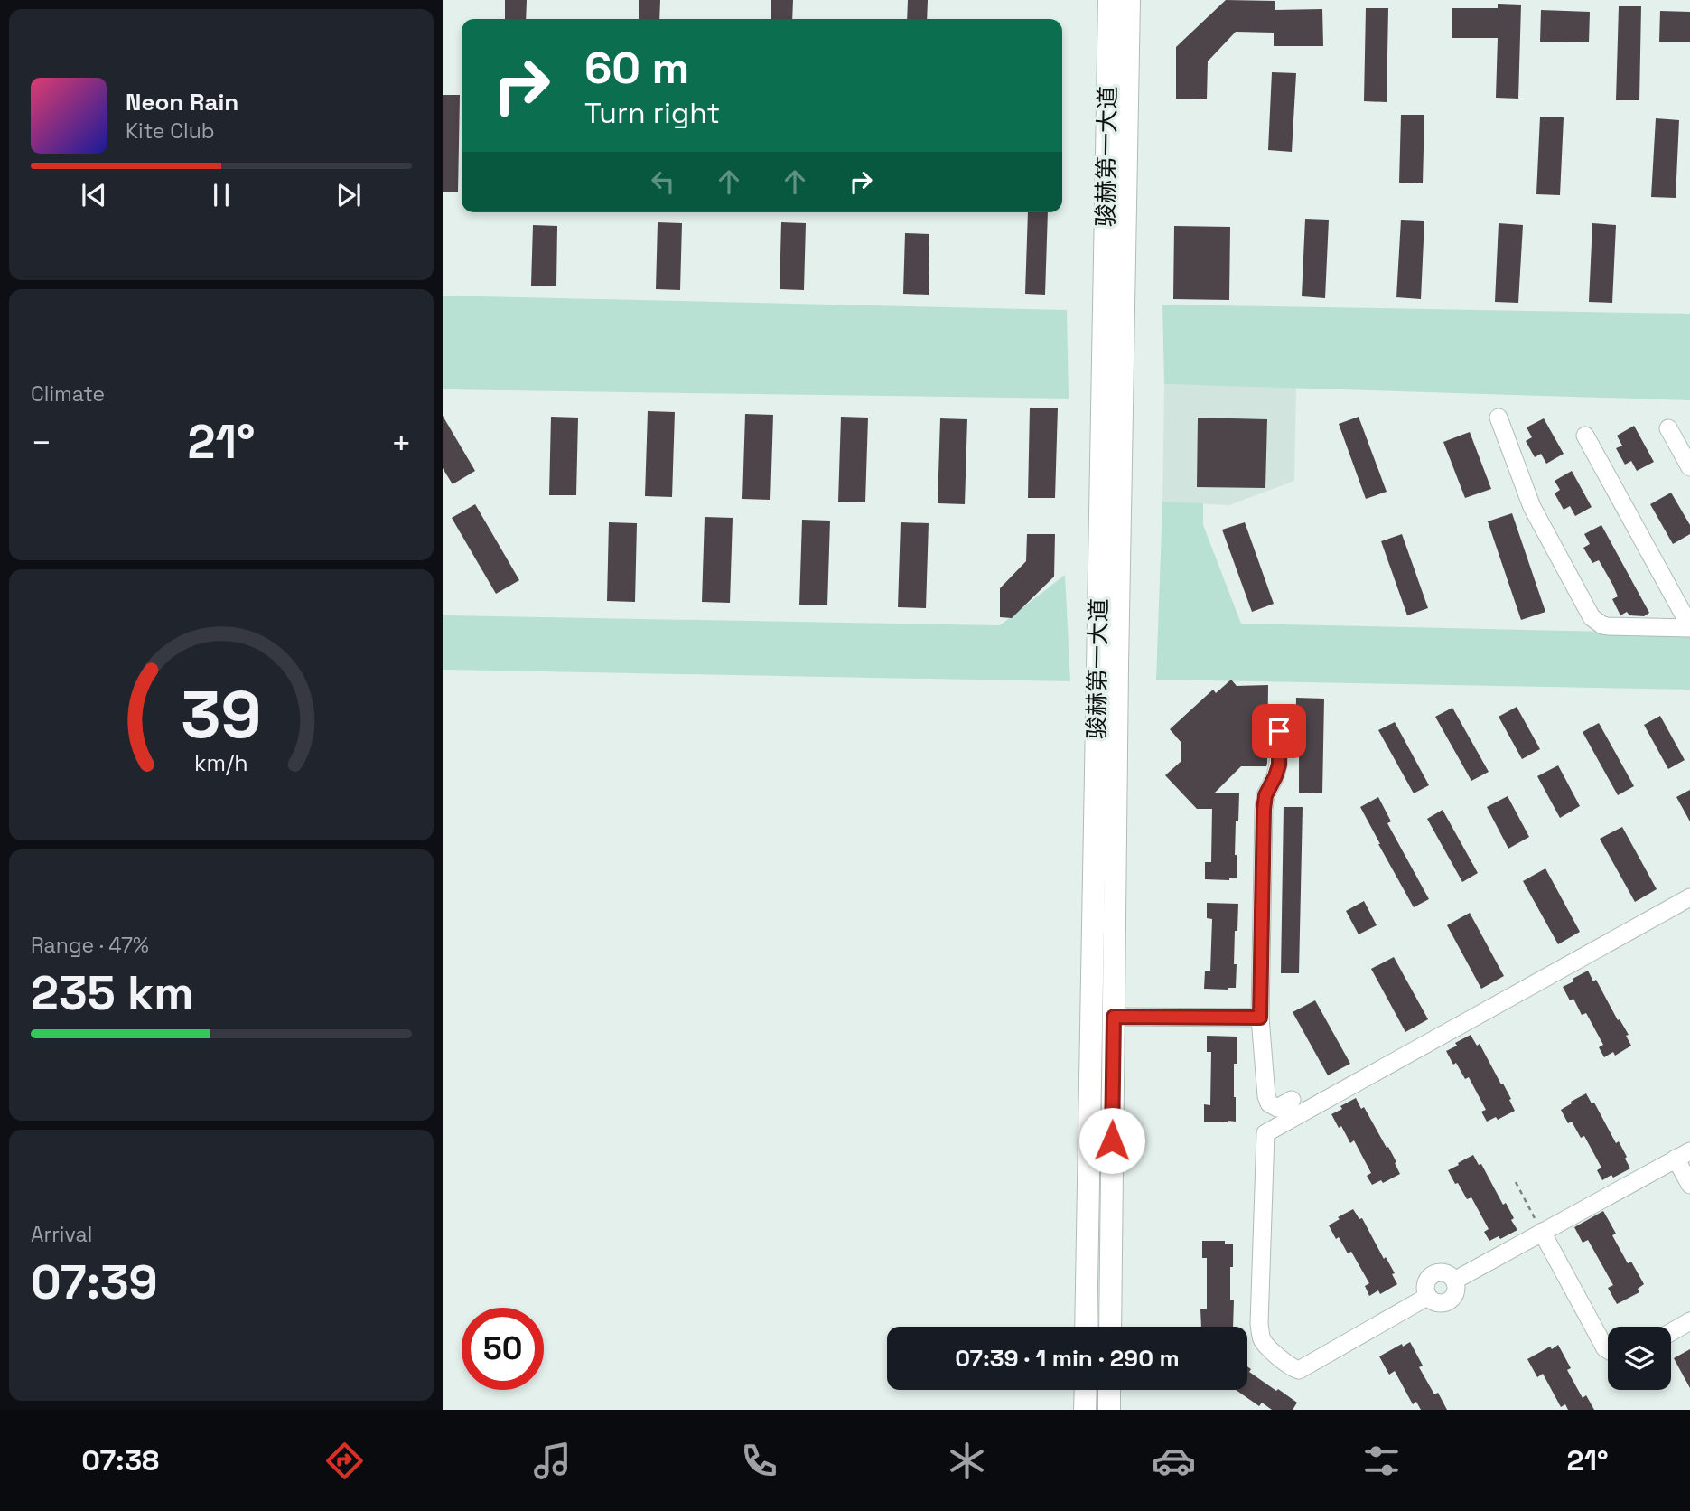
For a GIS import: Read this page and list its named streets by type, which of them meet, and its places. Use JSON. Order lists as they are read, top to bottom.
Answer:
{
  "streets": {
    "main road": ["骏赫第一大道"]
  },
  "page": {
    "turn": ["60 m", "Turn right"],
    "song": ["Neon Rain", "Kite Club"],
    "tile": [
      "Climate",
      ["Range · 47%", "235 km"],
      ["Arrival", "07:39"]
    ],
    "heat": ["−", "21°", "+"],
    "limit": "50",
    "trip": "07:39 · 1 min · 290 m",
    "tabs": ["07:38", "21°"],
    "gauge": ["39", "km/h"]
  }
}
